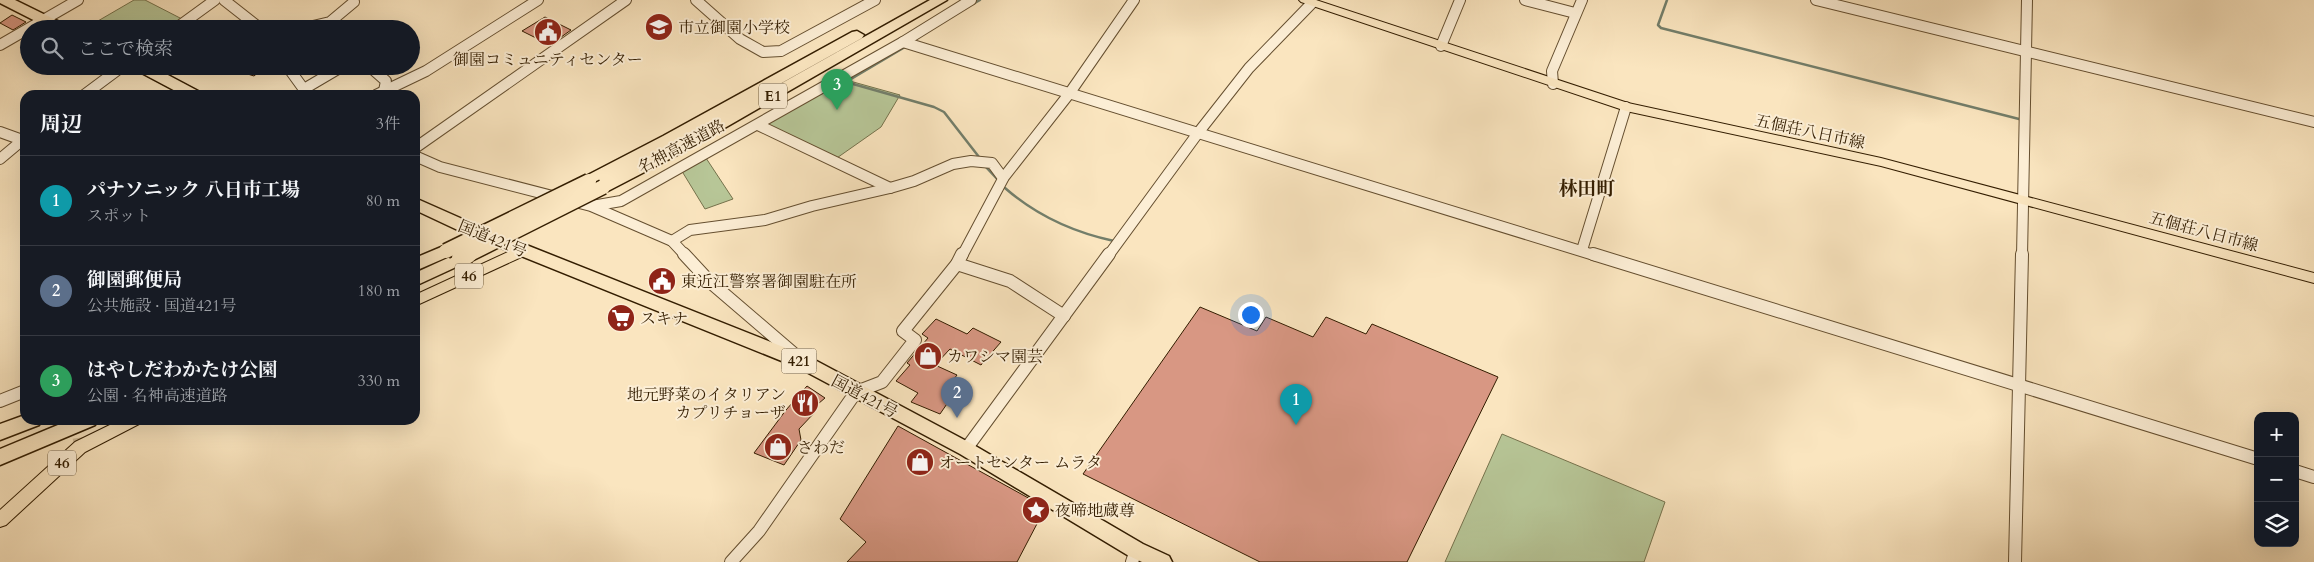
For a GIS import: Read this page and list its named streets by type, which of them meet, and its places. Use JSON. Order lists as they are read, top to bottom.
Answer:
{
  "streets": {
    "highway": [
      "E1",
      "名神高速道路",
      "国道421号",
      "421"
    ],
    "main road": ["五個荘八日市線", "46"]
  },
  "crossings": [
    ["国道421号", "46"]
  ],
  "districts": ["林田町"],
  "places": {
    "school or university": ["市立御園小学校"],
    "public building": ["御園コミュニティセンター", "東近江警察署御園駐在所"],
    "supermarket": ["スキナ"],
    "shop": ["カワシマ園芸", "さわだ", "オートセンター ムラタ"],
    "restaurant": ["地元野菜のイタリアン カプリチョーザ"],
    "place": ["夜啼地蔵尊"]
  },
  "page": {
    "search": "ここで検索",
    "pins": ["3", "2", "1"],
    "heading": ["周辺", "3件"],
    "list": [
      {
        "mark": "1",
        "name": "パナソニック 八日市工場",
        "note": "スポット",
        "value": "80 m"
      },
      {
        "mark": "2",
        "name": "御園郵便局",
        "note": "公共施設 · 国道421号",
        "value": "180 m"
      },
      {
        "mark": "3",
        "name": "はやしだわかたけ公園",
        "note": "公園 · 名神高速道路",
        "value": "330 m"
      }
    ],
    "map_buttons": ["+", "−"]
  }
}
